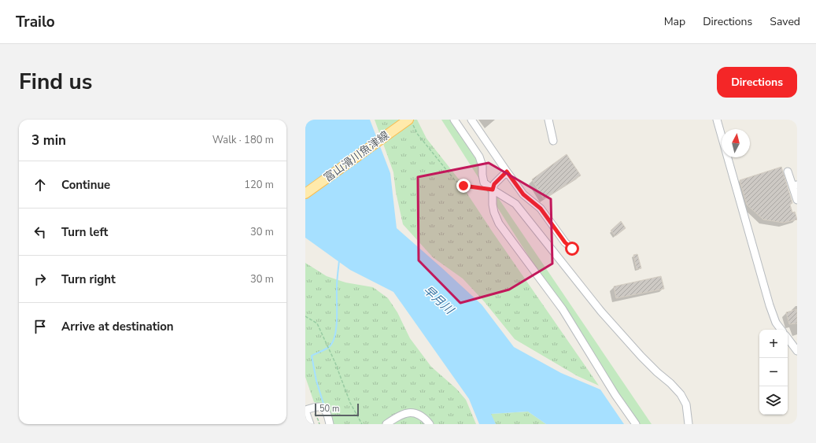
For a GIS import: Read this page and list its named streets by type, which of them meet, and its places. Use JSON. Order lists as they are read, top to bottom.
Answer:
{
  "streets": {
    "main road": ["富山滑川魚津線"]
  },
  "water": ["早月川"],
  "scale_bar": "50 m",
  "north": "top",
  "page": {
    "header": "Trailo",
    "nav": ["Map", "Directions", "Saved"],
    "title": "Find us",
    "buttons": "Directions",
    "heading": ["3 min", "Walk · 180 m"],
    "list": [
      ["Continue", "120 m"],
      ["Turn left", "30 m"],
      ["Turn right", "30 m"],
      "Arrive at destination"
    ],
    "map_buttons": ["+", "−"],
    "scale": "50 m"
  }
}
